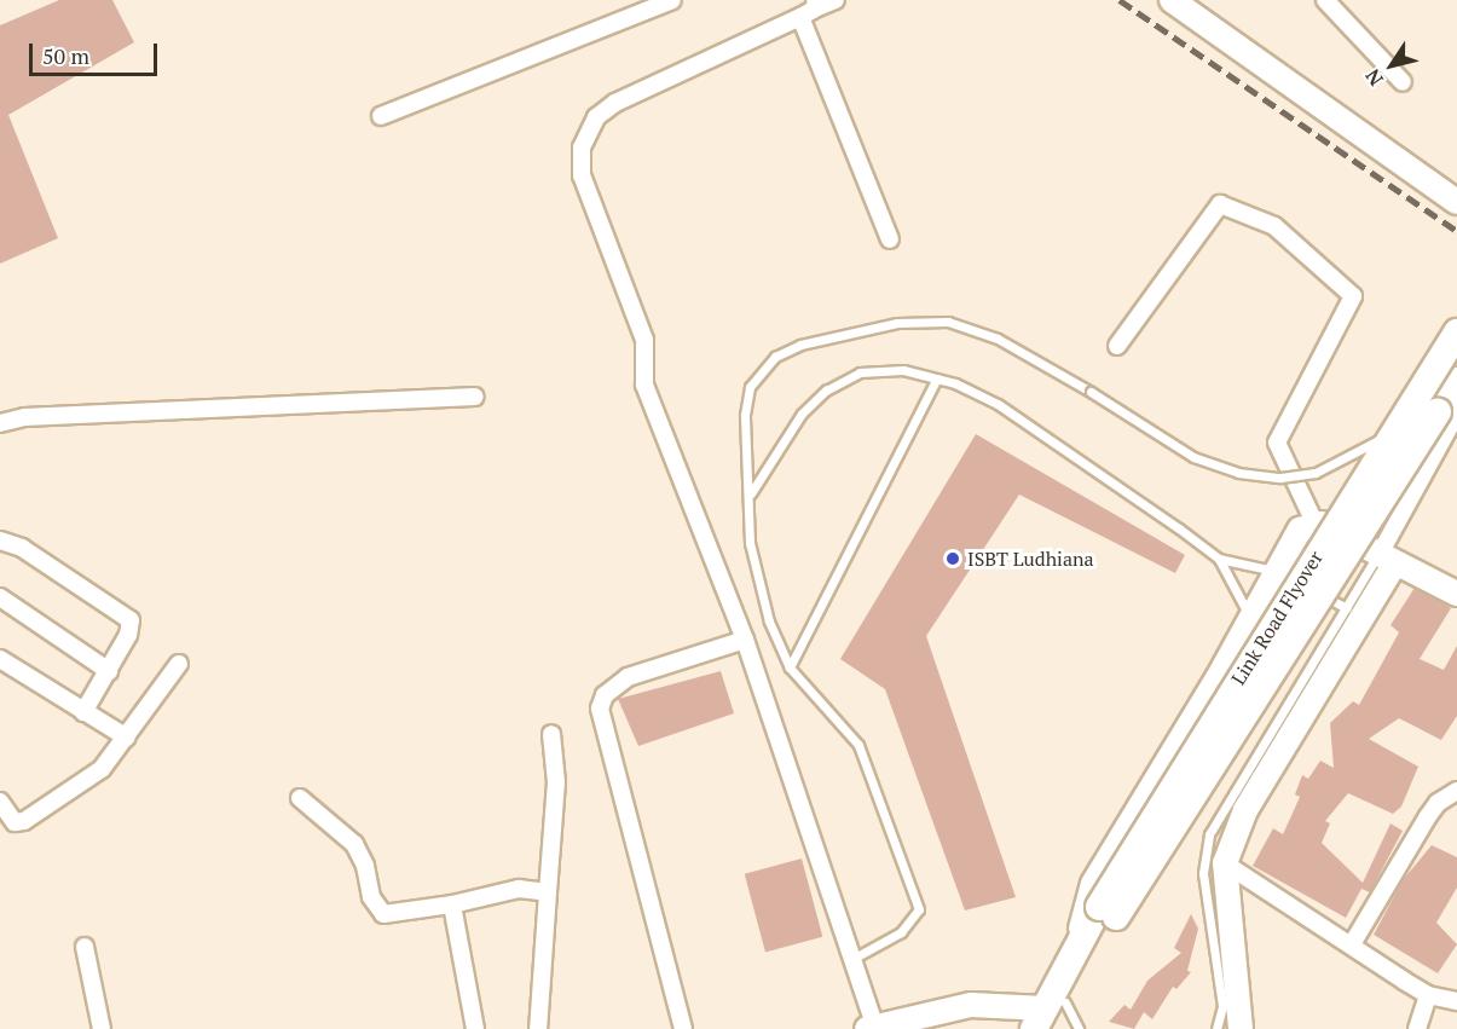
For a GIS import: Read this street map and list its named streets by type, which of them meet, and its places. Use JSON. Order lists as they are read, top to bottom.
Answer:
{
  "streets": {
    "main road": ["Link Road Flyover"]
  },
  "places": ["ISBT Ludhiana"],
  "scale_bar": "50 m",
  "north": "bottom left"
}
